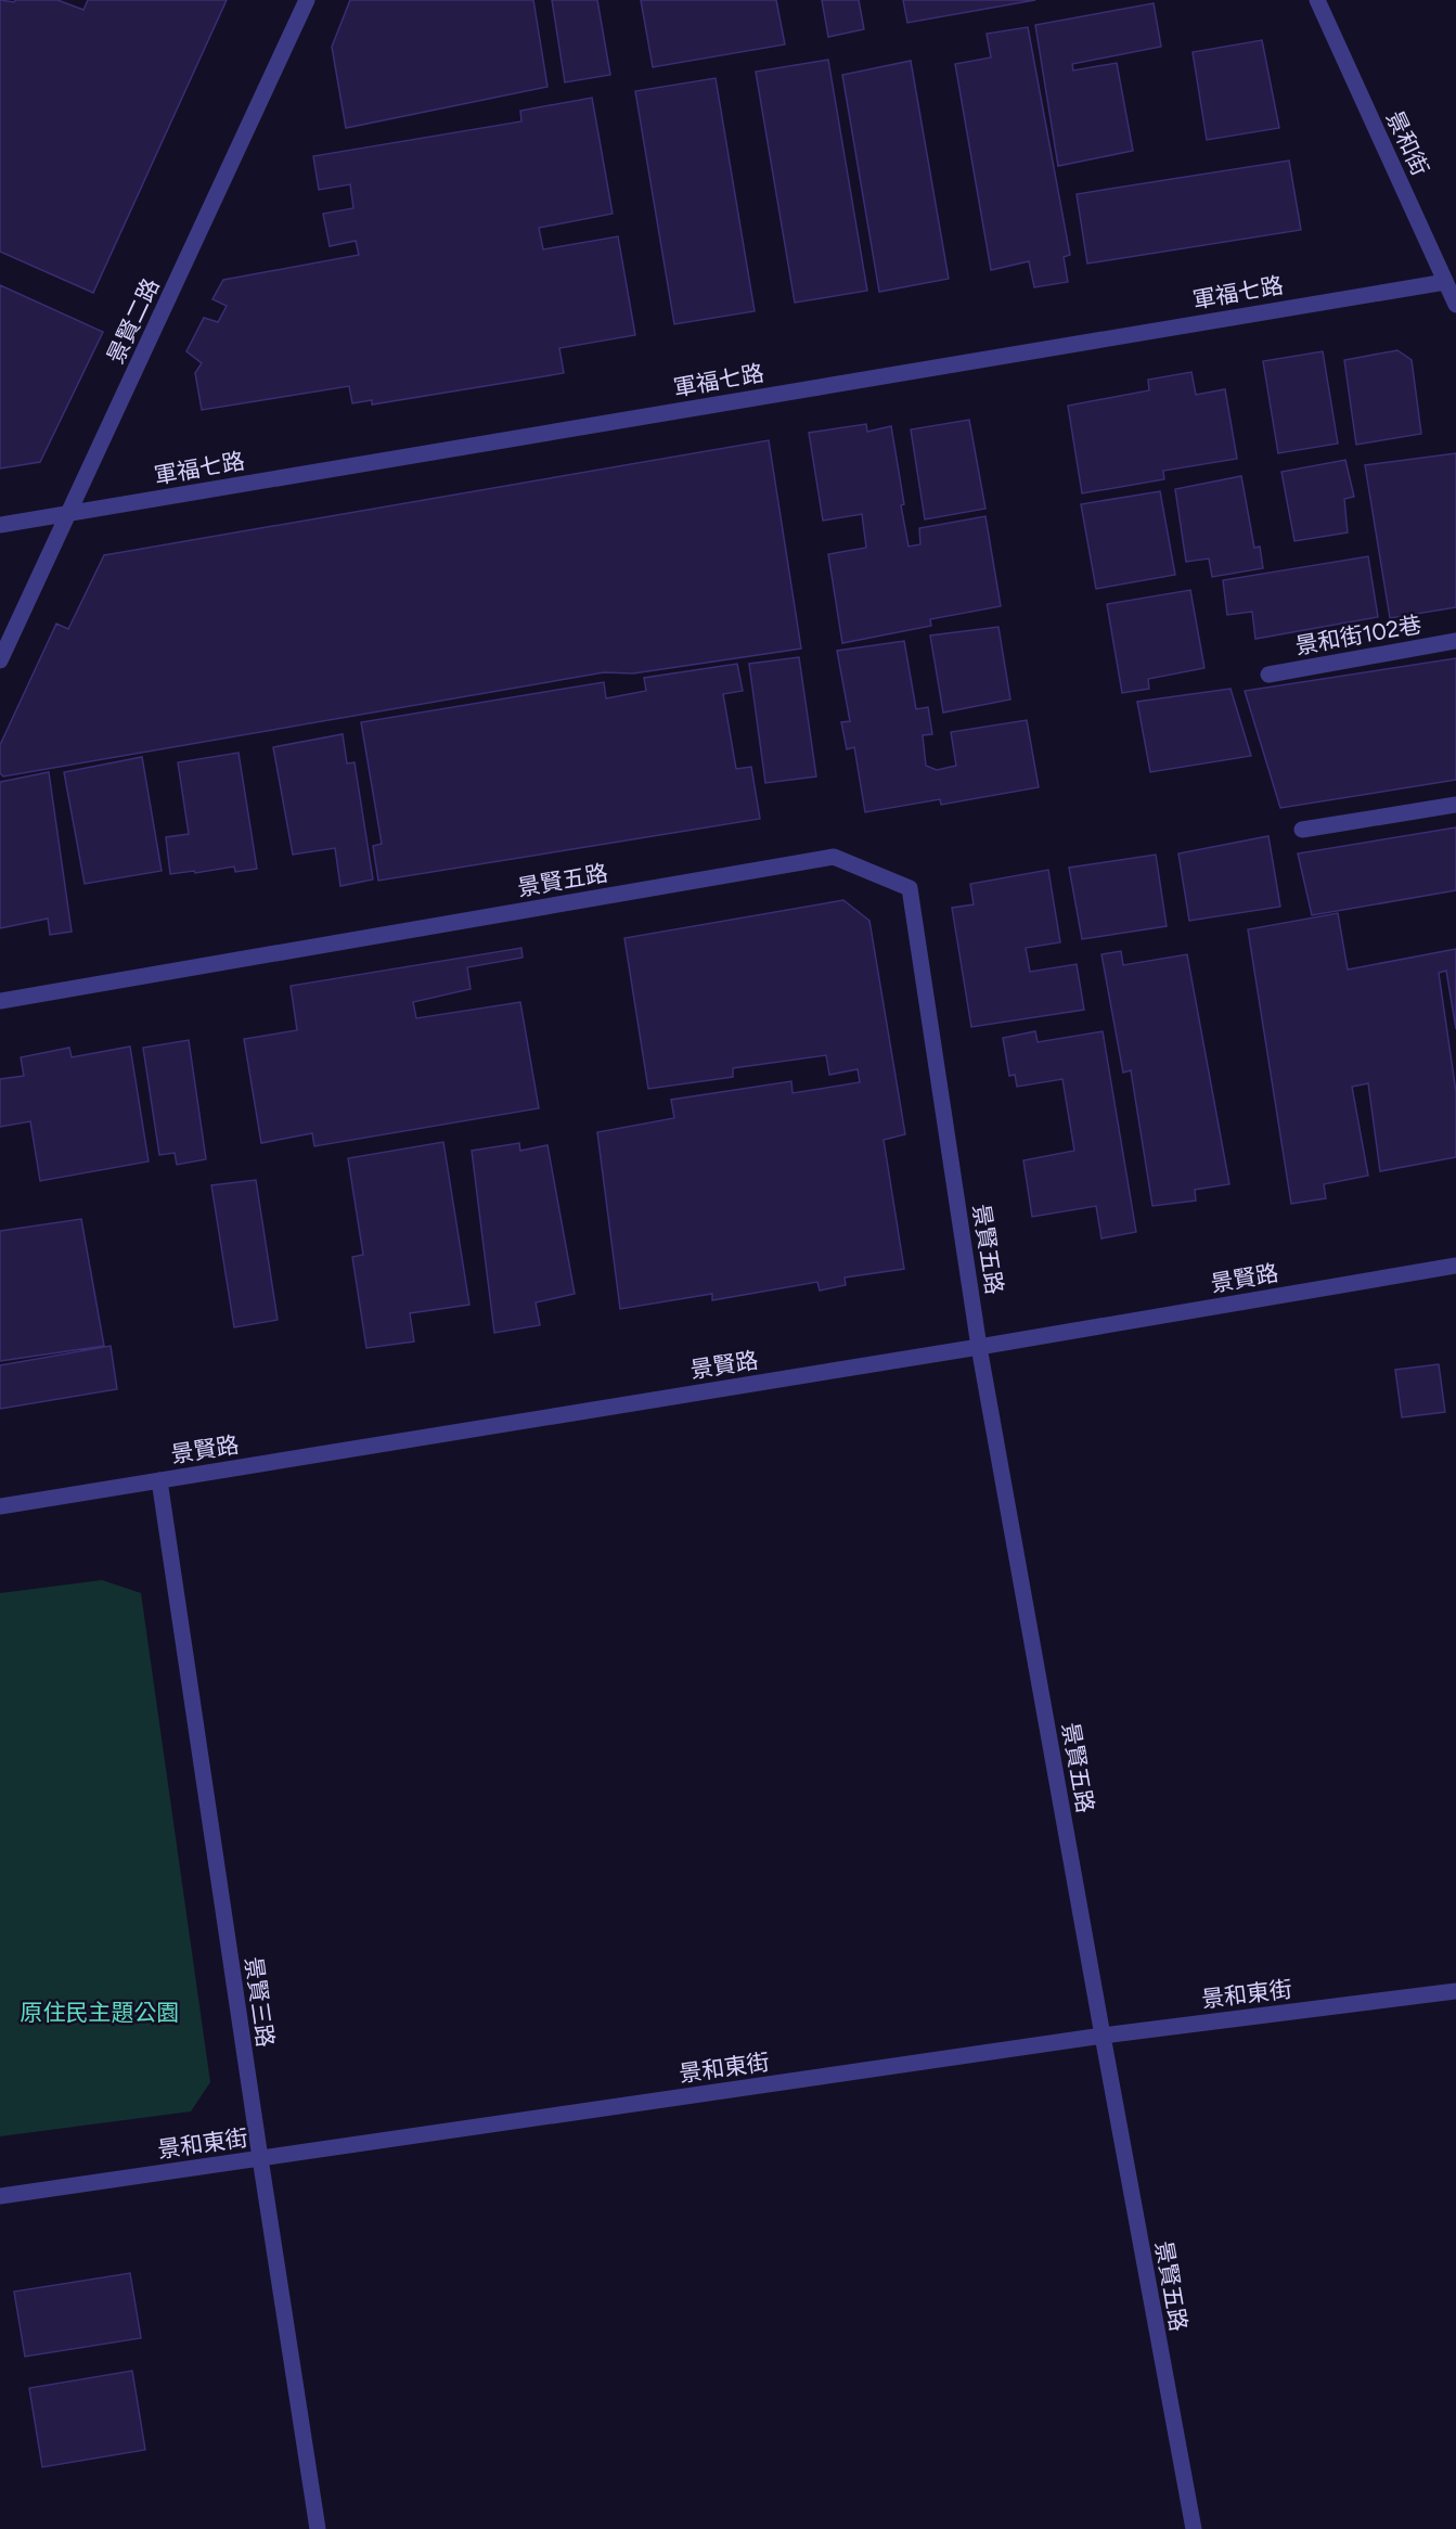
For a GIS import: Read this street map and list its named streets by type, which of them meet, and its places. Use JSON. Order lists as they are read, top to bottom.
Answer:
{
  "streets": {
    "street": [
      "景和街",
      "軍福七路",
      "景賢二路",
      "景和街102巷",
      "景賢五路",
      "景賢路",
      "景和東街",
      "景賢三路"
    ]
  },
  "crossings": [
    ["景和街", "軍福七路"],
    ["軍福七路", "景賢二路"],
    ["景賢五路", "景賢路"],
    ["景賢五路", "景和東街"],
    ["景賢路", "景賢三路"],
    ["景和東街", "景賢三路"]
  ],
  "parks": ["原住民主題公園"]
}
